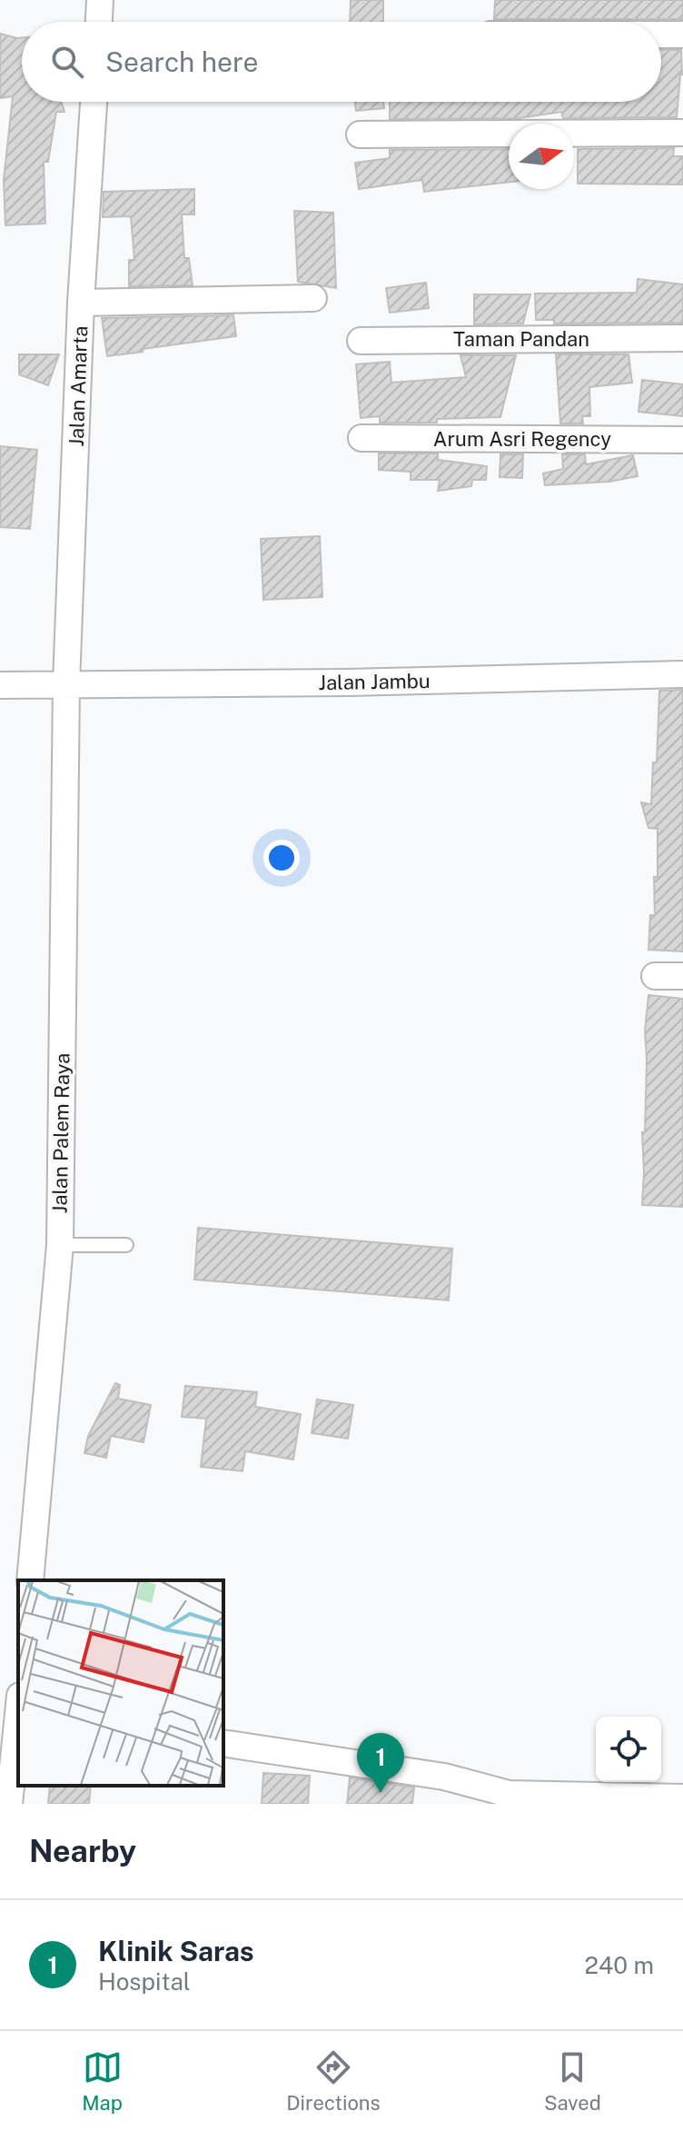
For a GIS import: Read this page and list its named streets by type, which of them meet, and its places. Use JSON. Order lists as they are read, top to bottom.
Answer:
{
  "streets": {
    "street": [
      "Taman Pandan",
      "Jalan Amarta",
      "Arum Asri Regency",
      "Jalan Jambu",
      "Jalan Palem Raya"
    ]
  },
  "crossings": [
    ["Jalan Amarta", "Jalan Jambu"],
    ["Jalan Amarta", "Jalan Palem Raya"],
    ["Jalan Jambu", "Jalan Palem Raya"]
  ],
  "north": "right",
  "page": {
    "search": "Search here",
    "pins": "1",
    "heading": "Nearby",
    "list": [
      {
        "mark": "1",
        "name": "Klinik Saras",
        "note": "Hospital",
        "value": "240 m"
      }
    ],
    "nav": ["Map", "Directions", "Saved"]
  }
}
